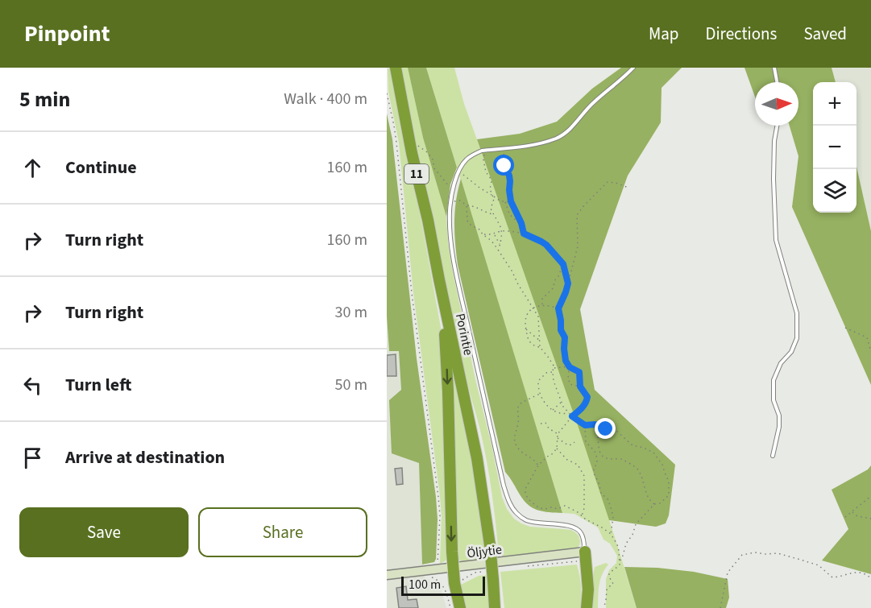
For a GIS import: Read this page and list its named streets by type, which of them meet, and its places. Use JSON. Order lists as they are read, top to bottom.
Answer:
{
  "streets": {
    "highway": ["11", "Porintie"],
    "main road": ["Öljytie"]
  },
  "scale_bar": "100 m",
  "north": "right",
  "page": {
    "header": "Pinpoint",
    "nav": ["Map", "Directions", "Saved"],
    "heading": ["5 min", "Walk · 400 m"],
    "map_buttons": ["+", "−"],
    "list": [
      ["Continue", "160 m"],
      ["Turn right", "160 m"],
      ["Turn right", "30 m"],
      ["Turn left", "50 m"],
      "Arrive at destination"
    ],
    "buttons": ["Save", "Share"],
    "scale": "100 m"
  }
}
